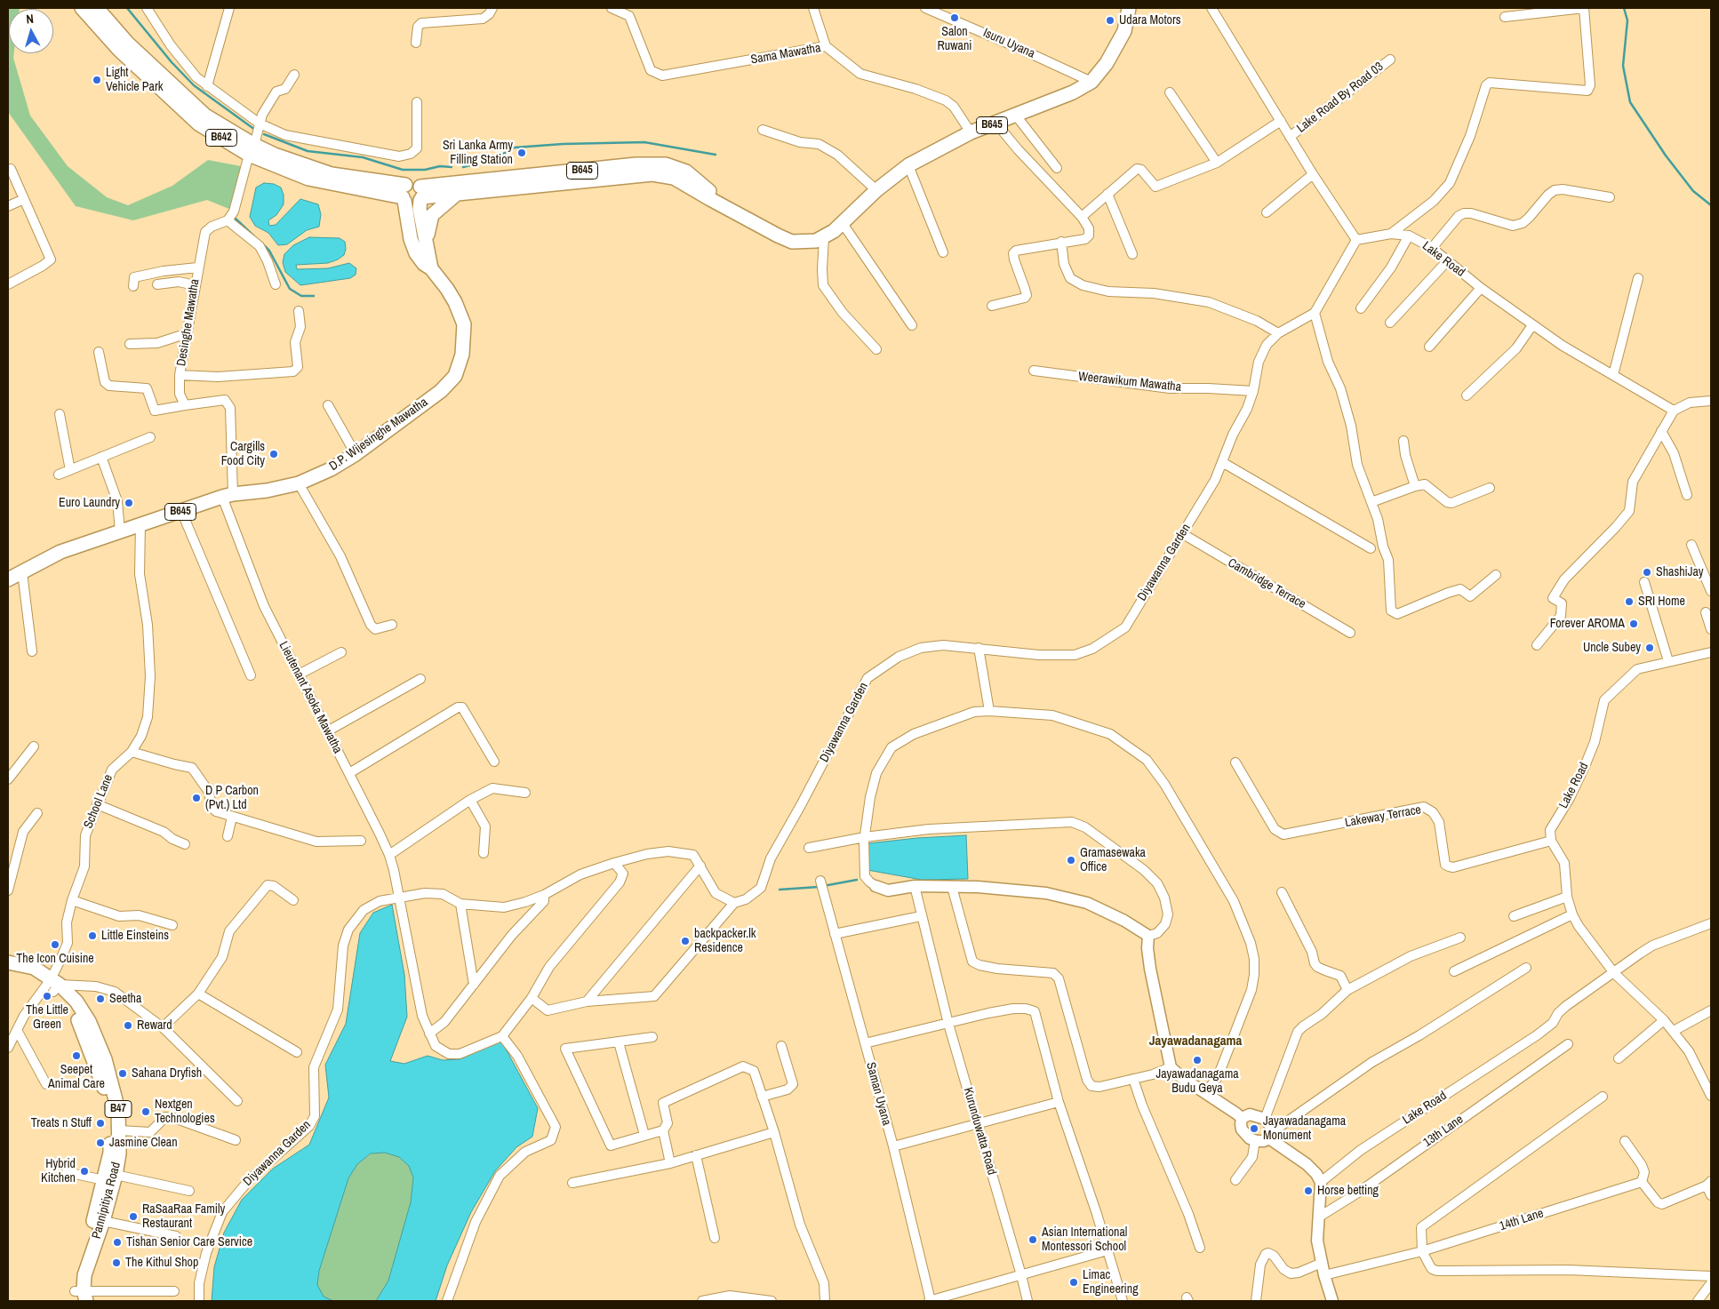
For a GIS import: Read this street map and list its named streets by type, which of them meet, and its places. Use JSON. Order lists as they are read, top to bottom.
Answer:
{
  "streets": {
    "main road": [
      "B645",
      "B642",
      "D.P. Wijesinghe Mawatha",
      "B47",
      "Pannipitiya Road"
    ],
    "street": [
      "Isuru Uyana",
      "Sama Mawatha",
      "Lake Road By Road 03",
      "Lake Road",
      "Desinghe Mawatha",
      "Weerawikum Mawatha",
      "Diyawanna Garden",
      "Cambridge Terrace",
      "Lieutenant Asoka Mawatha",
      "School Lane",
      "Lakeway Terrace",
      "Saman Uyana",
      "Kurunduwatta Road",
      "13th Lane",
      "14th Lane"
    ]
  },
  "crossings": [
    ["Isuru Uyana", "B645"],
    ["Sama Mawatha", "B645"],
    ["B645", "D.P. Wijesinghe Mawatha"],
    ["B642", "D.P. Wijesinghe Mawatha"],
    ["Lake Road", "Lakeway Terrace"],
    ["Weerawikum Mawatha", "Diyawanna Garden"],
    ["D.P. Wijesinghe Mawatha", "Lieutenant Asoka Mawatha"],
    ["D.P. Wijesinghe Mawatha", "School Lane"],
    ["Diyawanna Garden", "Cambridge Terrace"],
    ["Diyawanna Garden", "Lieutenant Asoka Mawatha"],
    ["School Lane", "Pannipitiya Road"]
  ],
  "districts": ["Jayawadanagama"],
  "places": [
    "Salon Ruwani",
    "Udara Motors",
    "Light Vehicle Park",
    "Sri Lanka Army Filling Station",
    "Cargills Food City",
    "Euro Laundry",
    "ShashiJay",
    "SRI Home",
    "Forever AROMA",
    "Uncle Subey",
    "D P Carbon (Pvt.) Ltd",
    "Gramasewaka Office",
    "Little Einsteins",
    "backpacker.lk Residence",
    "The Icon Cuisine",
    "The Little Green",
    "Seetha",
    "Reward",
    "Seepet Animal Care",
    "Jayawadanagama Budu Geya",
    "Sahana Dryfish",
    "Nextgen Technologies",
    "Treats n Stuff",
    "Jayawadanagama Monument",
    "Jasmine Clean",
    "Hybrid Kitchen",
    "Horse betting",
    "RaSaaRaa Family Restaurant",
    "Asian International Montessori School",
    "Tishan Senior Care Service",
    "The Kithul Shop",
    "Limac Engineering"
  ],
  "north": "top"
}
